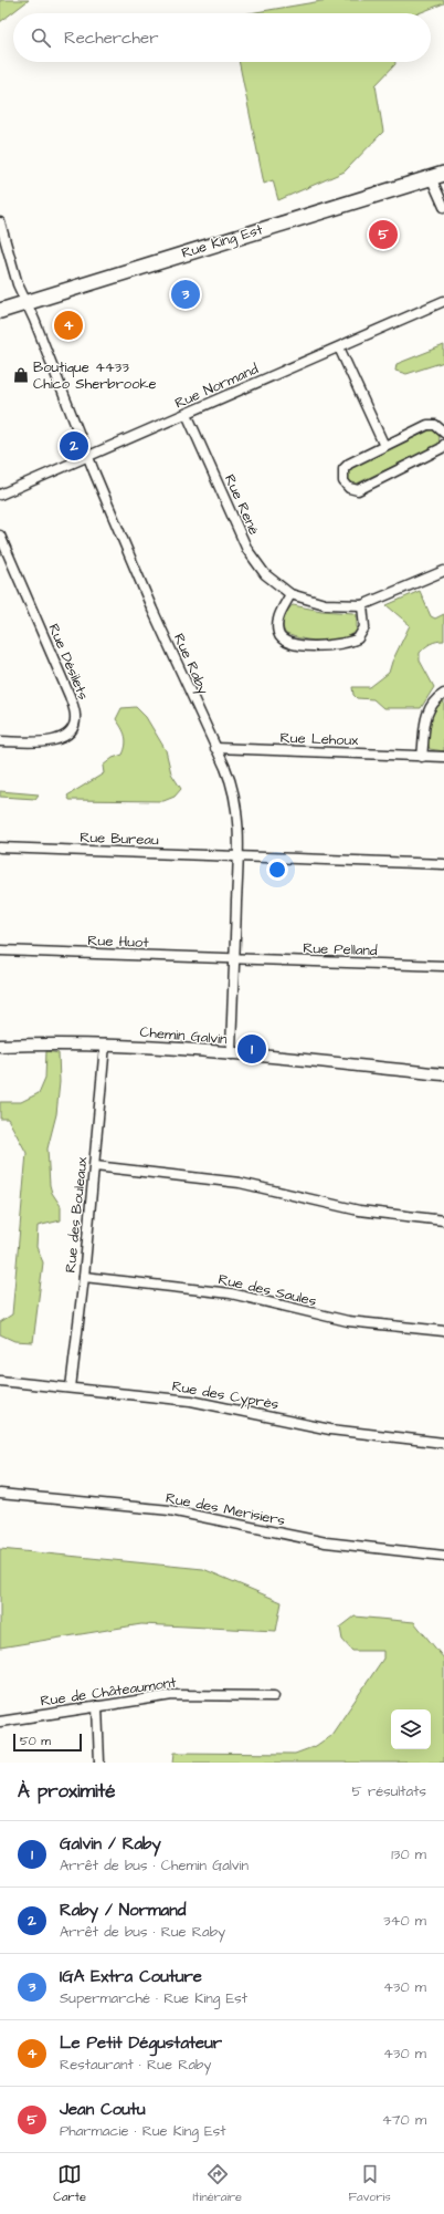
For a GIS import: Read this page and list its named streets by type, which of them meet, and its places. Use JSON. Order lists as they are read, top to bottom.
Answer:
{
  "streets": {
    "main road": ["Rue King Est"],
    "street": [
      "Rue Normand",
      "Rue René",
      "Rue Désilets",
      "Rue Raby",
      "Rue Lehoux",
      "Rue Bureau",
      "Rue Huot",
      "Rue Pelland",
      "Chemin Galvin",
      "Rue des Bouleaux",
      "Rue des Saules",
      "Rue des Cyprès",
      "Rue des Merisiers",
      "Rue de Châteaumont"
    ]
  },
  "crossings": [
    ["Rue King Est", "Rue Raby"],
    ["Rue Normand", "Rue René"],
    ["Rue Normand", "Rue Raby"],
    ["Rue Raby", "Rue Lehoux"],
    ["Rue Raby", "Rue Bureau"],
    ["Rue Raby", "Rue Huot"],
    ["Rue Raby", "Rue Pelland"],
    ["Rue Raby", "Chemin Galvin"],
    ["Rue Huot", "Rue Pelland"],
    ["Chemin Galvin", "Rue des Bouleaux"],
    ["Rue des Bouleaux", "Rue des Saules"],
    ["Rue des Bouleaux", "Rue des Cyprès"]
  ],
  "places": {
    "shop": ["Boutique 4433 Chico Sherbrooke"]
  },
  "scale_bar": "50 m",
  "page": {
    "search": "Rechercher",
    "pins": [
      "5",
      "3",
      "4",
      "2",
      "1"
    ],
    "scale": "50 m",
    "heading": ["À proximité", "5 résultats"],
    "list": [
      {
        "mark": "1",
        "name": "Galvin / Raby",
        "note": "Arrêt de bus · Chemin Galvin",
        "value": "130 m"
      },
      {
        "mark": "2",
        "name": "Raby / Normand",
        "note": "Arrêt de bus · Rue Raby",
        "value": "340 m"
      },
      {
        "mark": "3",
        "name": "IGA Extra Couture",
        "note": "Supermarché · Rue King Est",
        "value": "430 m"
      },
      {
        "mark": "4",
        "name": "Le Petit Dégustateur",
        "note": "Restaurant · Rue Raby",
        "value": "430 m"
      },
      {
        "mark": "5",
        "name": "Jean Coutu",
        "note": "Pharmacie · Rue King Est",
        "value": "470 m"
      }
    ],
    "nav": ["Carte", "Itinéraire", "Favoris"]
  }
}
